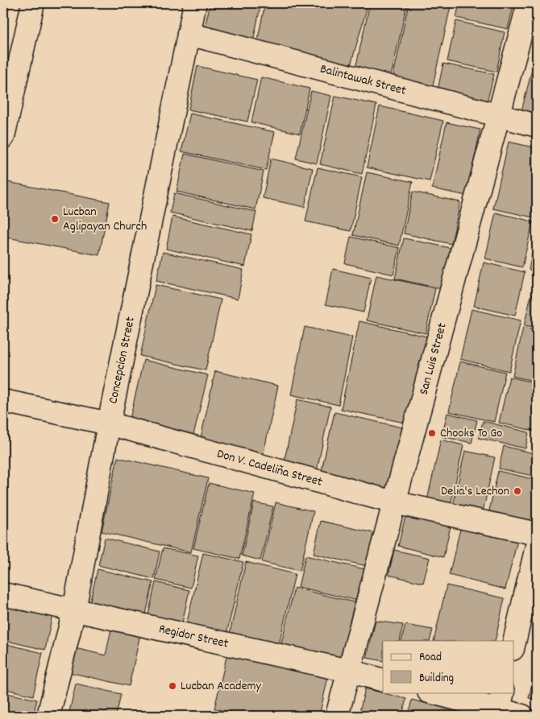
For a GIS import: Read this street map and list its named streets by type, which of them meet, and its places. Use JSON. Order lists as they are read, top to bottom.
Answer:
{
  "streets": {
    "street": [
      "Balintawak Street",
      "Concepcion Street",
      "San Luis Street",
      "Don V. Cadeliña Street",
      "Regidor Street"
    ]
  },
  "crossings": [
    ["Balintawak Street", "Concepcion Street"],
    ["Balintawak Street", "San Luis Street"],
    ["Concepcion Street", "Don V. Cadeliña Street"],
    ["Concepcion Street", "Regidor Street"],
    ["San Luis Street", "Don V. Cadeliña Street"],
    ["San Luis Street", "Regidor Street"]
  ],
  "places": [
    "Lucban Aglipayan Church",
    "Chooks To Go",
    "Delia's Lechon",
    "Lucban Academy"
  ],
  "legend": ["Road", "Building"]
}
